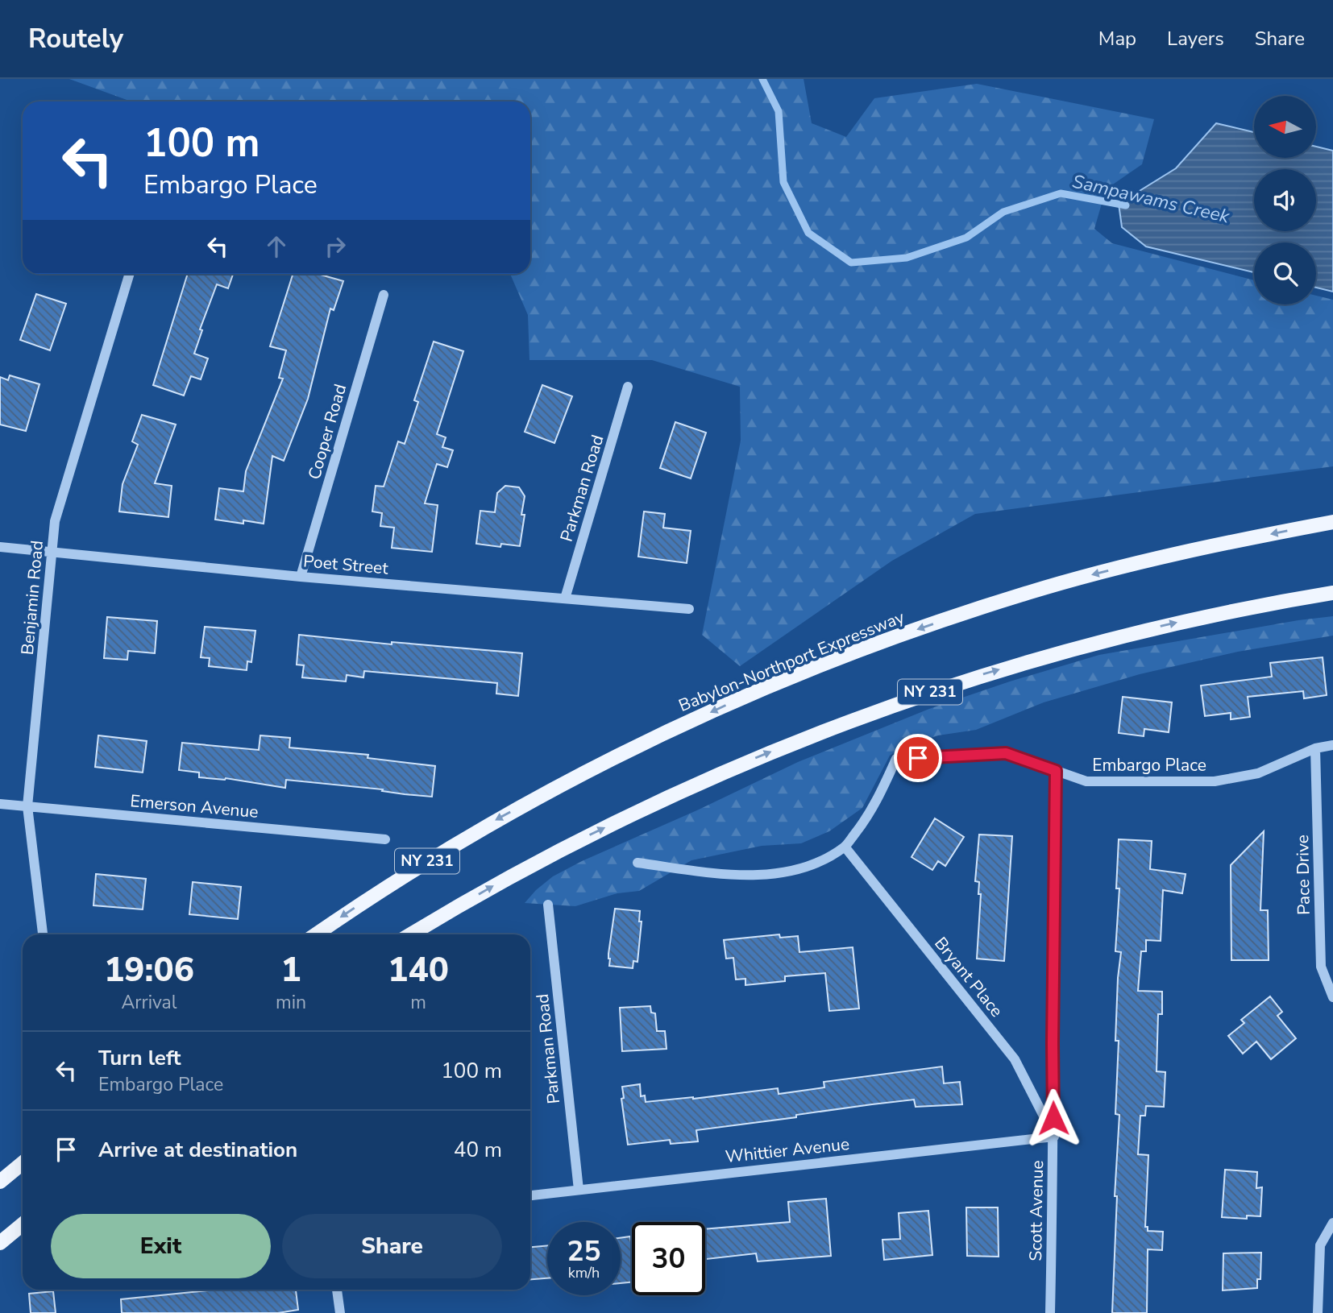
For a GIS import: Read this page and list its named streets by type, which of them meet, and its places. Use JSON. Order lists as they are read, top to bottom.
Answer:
{
  "streets": {
    "main road": ["Babylon-Northport Expressway", "NY 231"],
    "street": [
      "Cooper Road",
      "Parkman Road",
      "Poet Street",
      "Benjamin Road",
      "Embargo Place",
      "Emerson Avenue",
      "Pace Drive",
      "Bryant Place",
      "Whittier Avenue",
      "Scott Avenue"
    ]
  },
  "crossings": [
    ["Cooper Road", "Poet Street"],
    ["Parkman Road", "Poet Street"],
    ["Parkman Road", "Whittier Avenue"],
    ["Poet Street", "Benjamin Road"],
    ["Benjamin Road", "Emerson Avenue"],
    ["Embargo Place", "Pace Drive"],
    ["Embargo Place", "Bryant Place"],
    ["Embargo Place", "Scott Avenue"],
    ["Bryant Place", "Whittier Avenue"],
    ["Bryant Place", "Scott Avenue"],
    ["Whittier Avenue", "Scott Avenue"]
  ],
  "water": ["Sampawams Creek"],
  "north": "left",
  "page": {
    "header": "Routely",
    "nav": ["Map", "Layers", "Share"],
    "turn": ["100 m", "Embargo Place"],
    "eta": [
      "19:06",
      "Arrival",
      "1",
      "min",
      "140",
      "m"
    ],
    "list": [
      {
        "name": "Turn left",
        "note": "Embargo Place",
        "value": "100 m"
      },
      {
        "name": "Arrive at destination",
        "value": "40 m"
      }
    ],
    "buttons": ["Exit", "Share"],
    "speed": "25 km/h",
    "limit": "30"
  }
}
